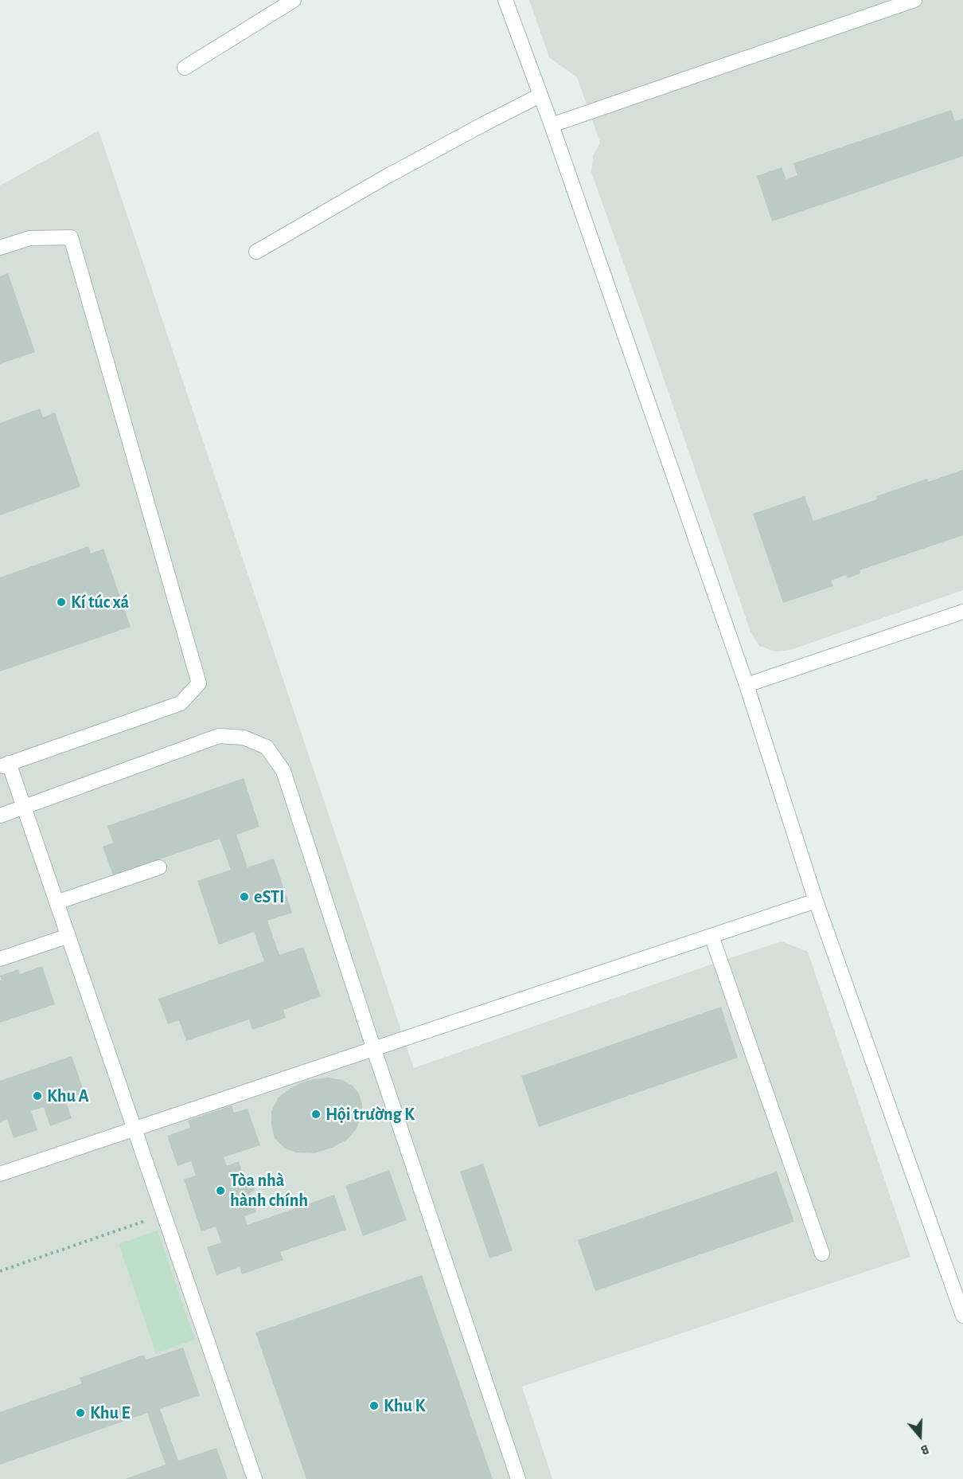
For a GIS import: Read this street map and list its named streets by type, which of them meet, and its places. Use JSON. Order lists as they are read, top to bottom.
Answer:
{
  "places": [
    "Kí túc xá",
    "eSTI",
    "Khu A",
    "Hội trường K",
    "Tòa nhà hành chính",
    "Khu K",
    "Khu E"
  ],
  "north": "bottom"
}
